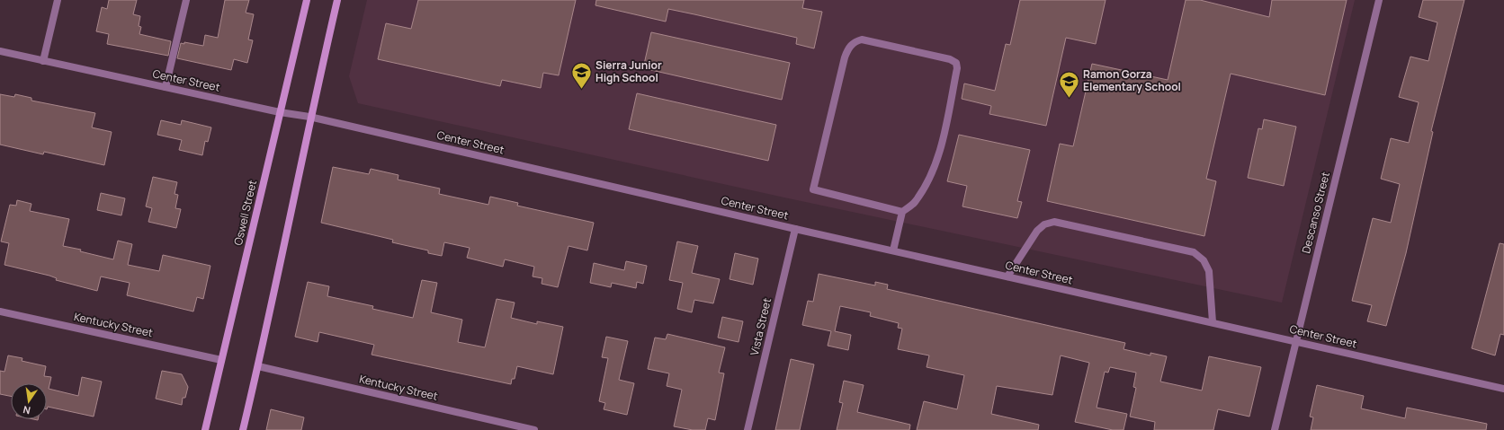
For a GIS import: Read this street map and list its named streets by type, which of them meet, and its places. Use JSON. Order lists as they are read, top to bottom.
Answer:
{
  "streets": {
    "main road": ["Oswell Street"],
    "street": [
      "Center Street",
      "Descanso Street",
      "Kentucky Street",
      "Vista Street"
    ]
  },
  "crossings": [
    ["Center Street", "Oswell Street"],
    ["Center Street", "Descanso Street"],
    ["Center Street", "Vista Street"],
    ["Oswell Street", "Kentucky Street"]
  ],
  "places": {
    "school or university": ["Sierra Junior High School", "Ramon Gorza Elementary School"]
  },
  "north": "bottom"
}
